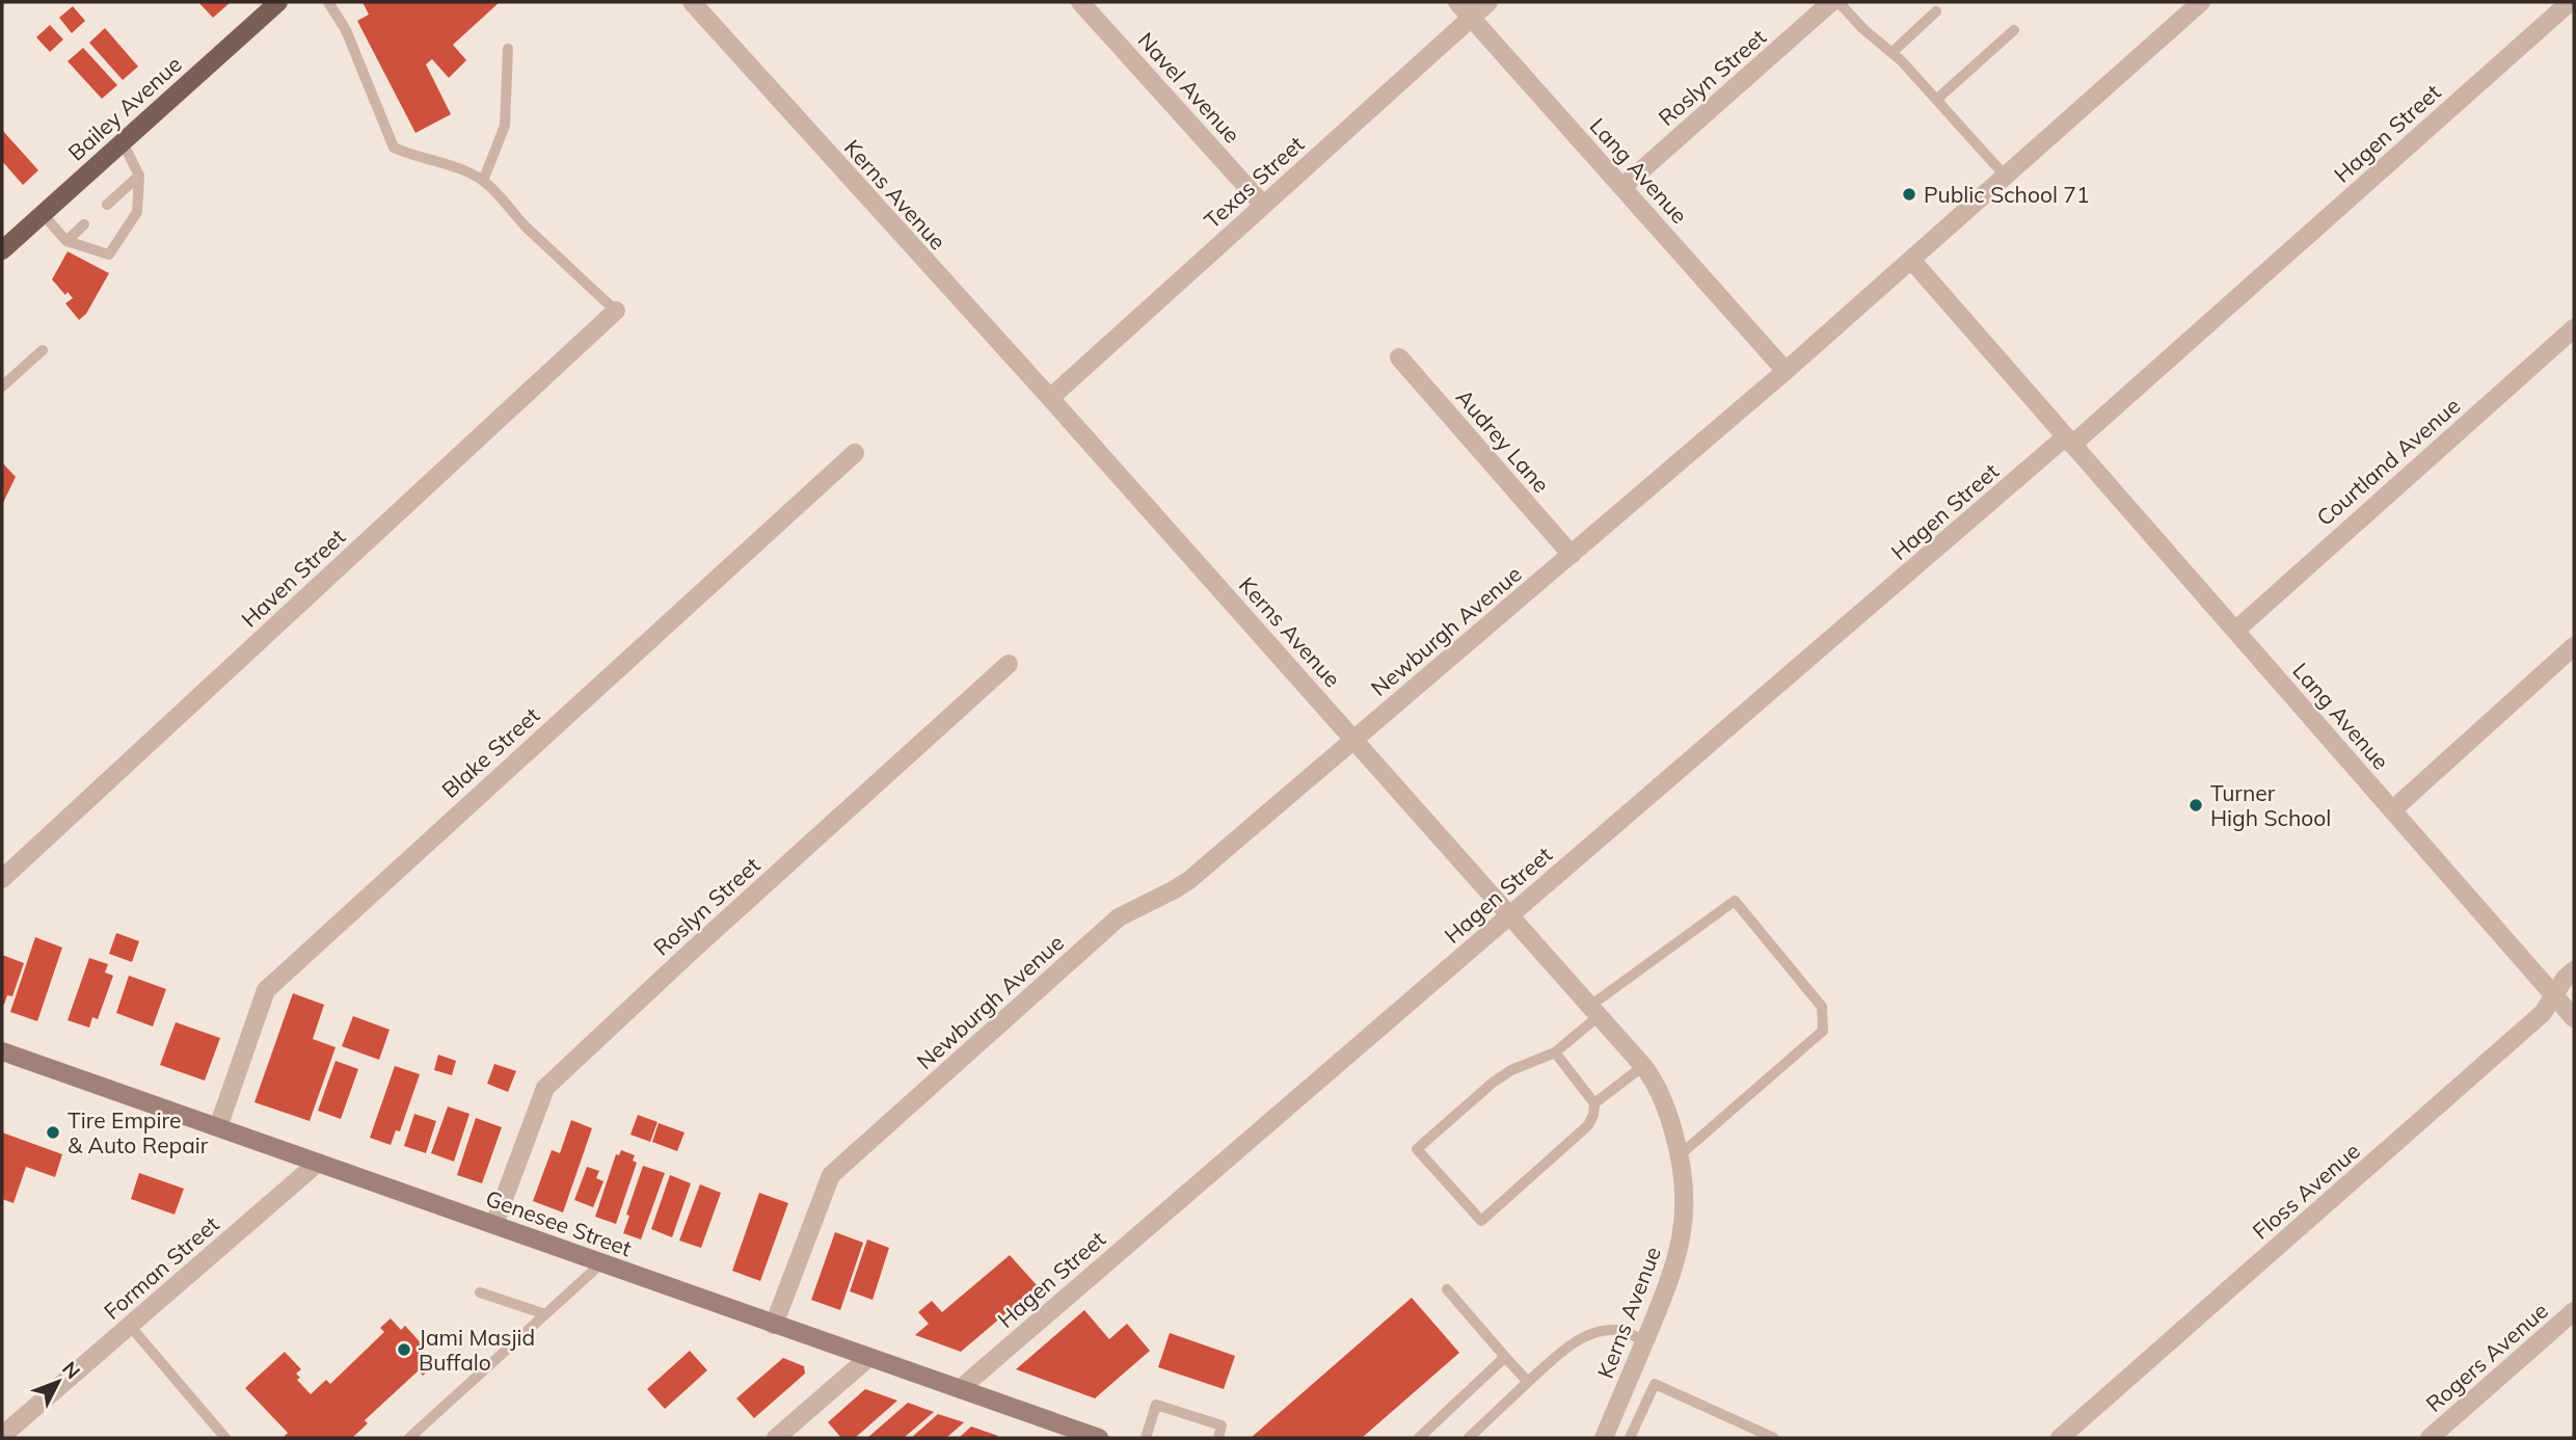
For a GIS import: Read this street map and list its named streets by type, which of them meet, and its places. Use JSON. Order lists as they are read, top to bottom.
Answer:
{
  "streets": {
    "main road": ["Bailey Avenue", "Genesee Street"],
    "street": [
      "Roslyn Street",
      "Navel Avenue",
      "Hagen Street",
      "Lang Avenue",
      "Texas Street",
      "Kerns Avenue",
      "Audrey Lane",
      "Courtland Avenue",
      "Haven Street",
      "Newburgh Avenue",
      "Blake Street",
      "Floss Avenue",
      "Forman Street",
      "Rogers Avenue"
    ]
  },
  "crossings": [
    ["Roslyn Street", "Lang Avenue"],
    ["Roslyn Street", "Genesee Street"],
    ["Navel Avenue", "Texas Street"],
    ["Hagen Street", "Lang Avenue"],
    ["Hagen Street", "Kerns Avenue"],
    ["Hagen Street", "Genesee Street"],
    ["Lang Avenue", "Texas Street"],
    ["Lang Avenue", "Courtland Avenue"],
    ["Lang Avenue", "Newburgh Avenue"],
    ["Lang Avenue", "Floss Avenue"],
    ["Texas Street", "Kerns Avenue"],
    ["Kerns Avenue", "Newburgh Avenue"],
    ["Audrey Lane", "Newburgh Avenue"],
    ["Newburgh Avenue", "Genesee Street"],
    ["Blake Street", "Genesee Street"],
    ["Genesee Street", "Forman Street"]
  ],
  "places": [
    "Public School 71",
    "Turner High School",
    "Tire Empire & Auto Repair",
    "Jami Masjid Buffalo"
  ],
  "north": "top right"
}
